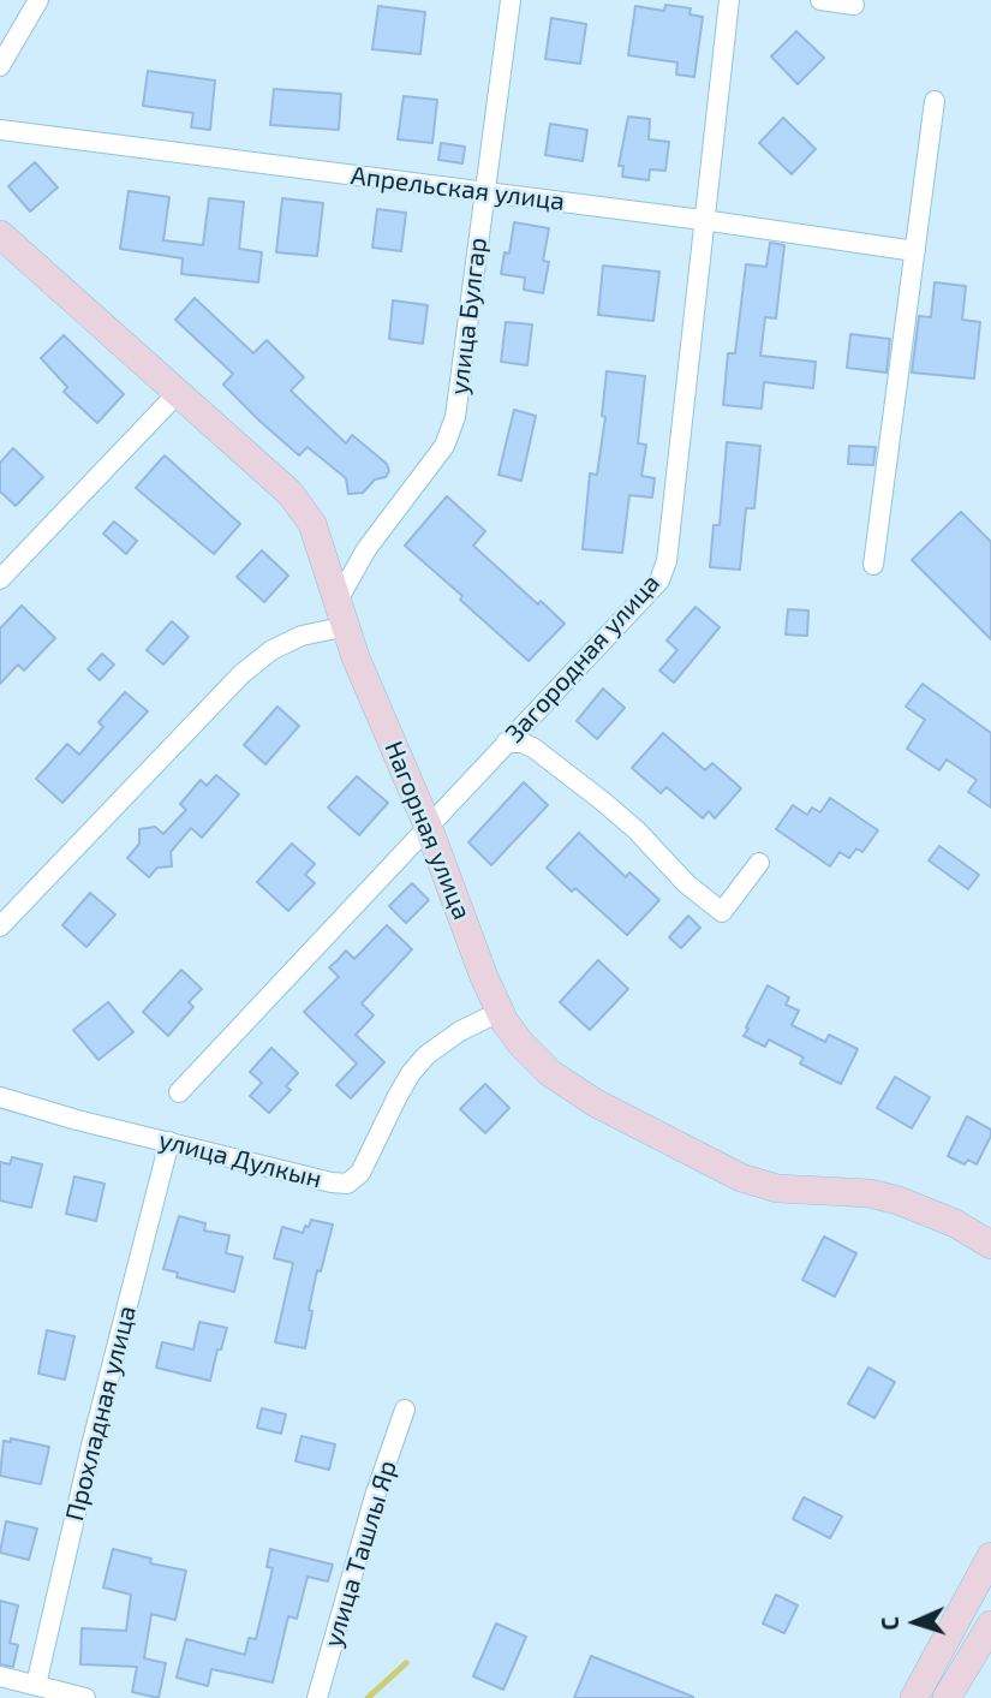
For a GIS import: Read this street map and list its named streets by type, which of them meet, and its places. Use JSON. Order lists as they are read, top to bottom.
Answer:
{
  "streets": {
    "street": [
      "Апрельская улица",
      "улица Булгар",
      "Загородная улица",
      "Нагорная улица",
      "улица Дулкын",
      "Прохладная улица",
      "улица Ташлы Яр"
    ]
  },
  "crossings": [
    ["Апрельская улица", "улица Булгар"],
    ["Апрельская улица", "Загородная улица"],
    ["улица Булгар", "Нагорная улица"],
    ["Загородная улица", "Нагорная улица"],
    ["Нагорная улица", "улица Дулкын"],
    ["улица Дулкын", "Прохладная улица"]
  ],
  "north": "left"
}
